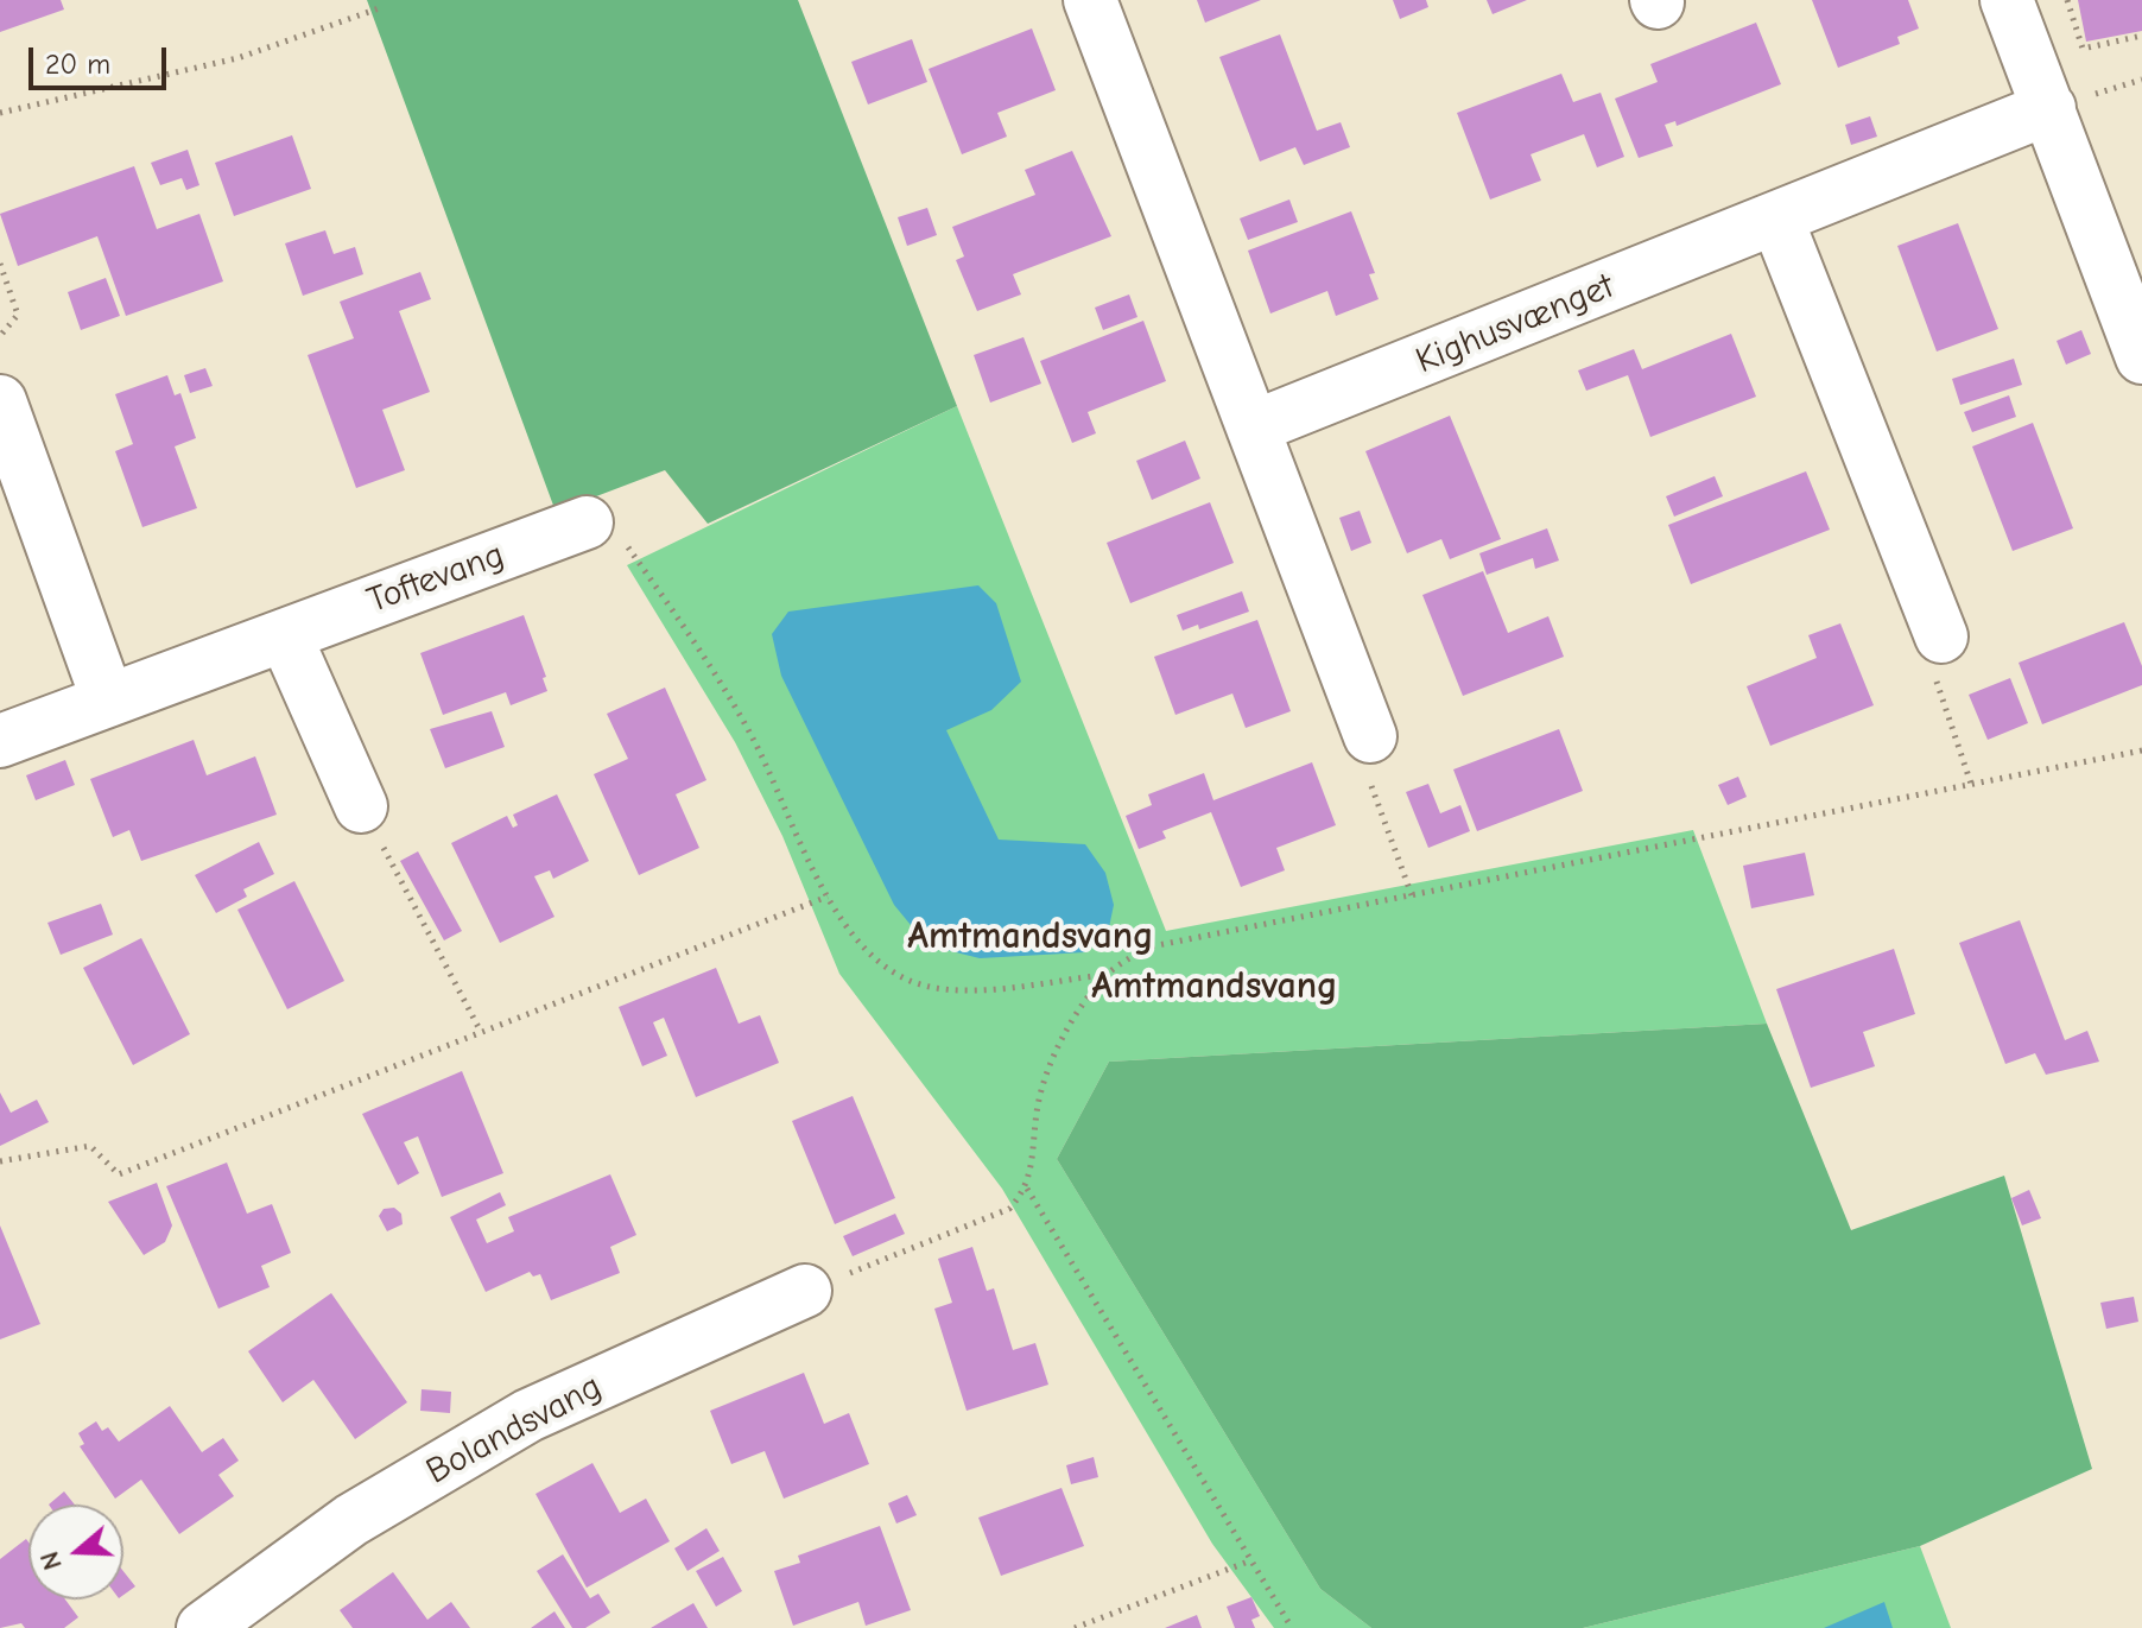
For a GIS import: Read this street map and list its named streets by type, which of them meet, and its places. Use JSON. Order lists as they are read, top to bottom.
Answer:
{
  "streets": {
    "street": ["Kighusvænget", "Toftevang", "Bolandsvang"]
  },
  "districts": ["Amtmandsvang", "Amtmandsvang"],
  "scale_bar": "20 m",
  "north": "left"
}
